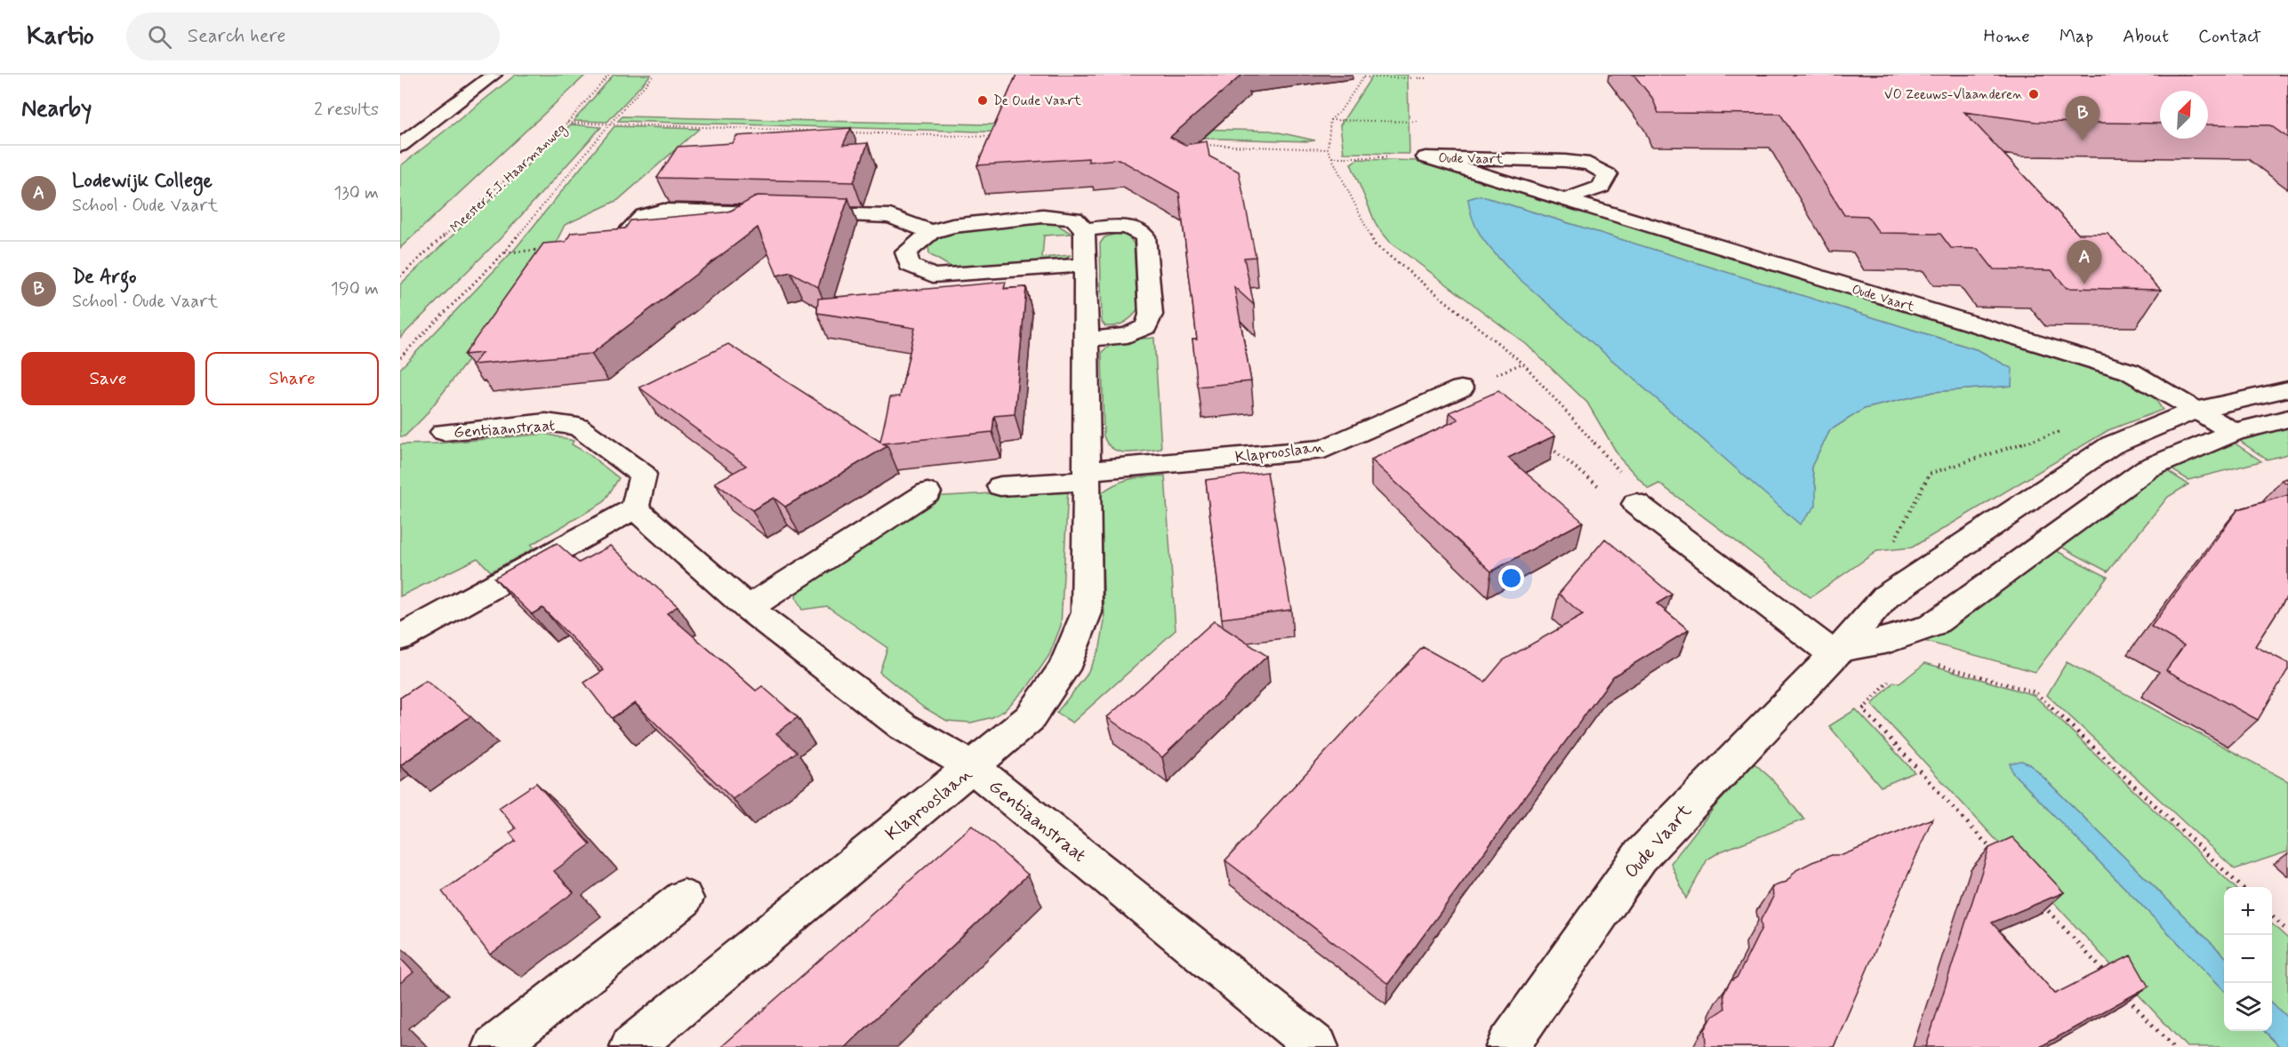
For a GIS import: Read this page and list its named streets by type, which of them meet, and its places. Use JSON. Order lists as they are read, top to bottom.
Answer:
{
  "streets": {
    "street": ["Oude Vaart", "Gentiaanstraat", "Klaprooslaan"],
    "path": ["Meester F.J. Haarmanweg"]
  },
  "crossings": [
    ["Gentiaanstraat", "Klaprooslaan"]
  ],
  "places": ["VO Zeeuws-Vlaanderen", "De Oude Vaart"],
  "north": "top right",
  "page": {
    "header": "Kartio",
    "search": "Search here",
    "nav": [
      "Home",
      "Map",
      "About",
      "Contact"
    ],
    "heading": ["Nearby", "2 results"],
    "pins": ["B", "A"],
    "list": [
      {
        "mark": "A",
        "name": "Lodewijk College",
        "note": "School · Oude Vaart",
        "value": "130 m"
      },
      {
        "mark": "B",
        "name": "De Argo",
        "note": "School · Oude Vaart",
        "value": "190 m"
      }
    ],
    "buttons": ["Save", "Share"],
    "map_buttons": ["+", "−"]
  }
}
